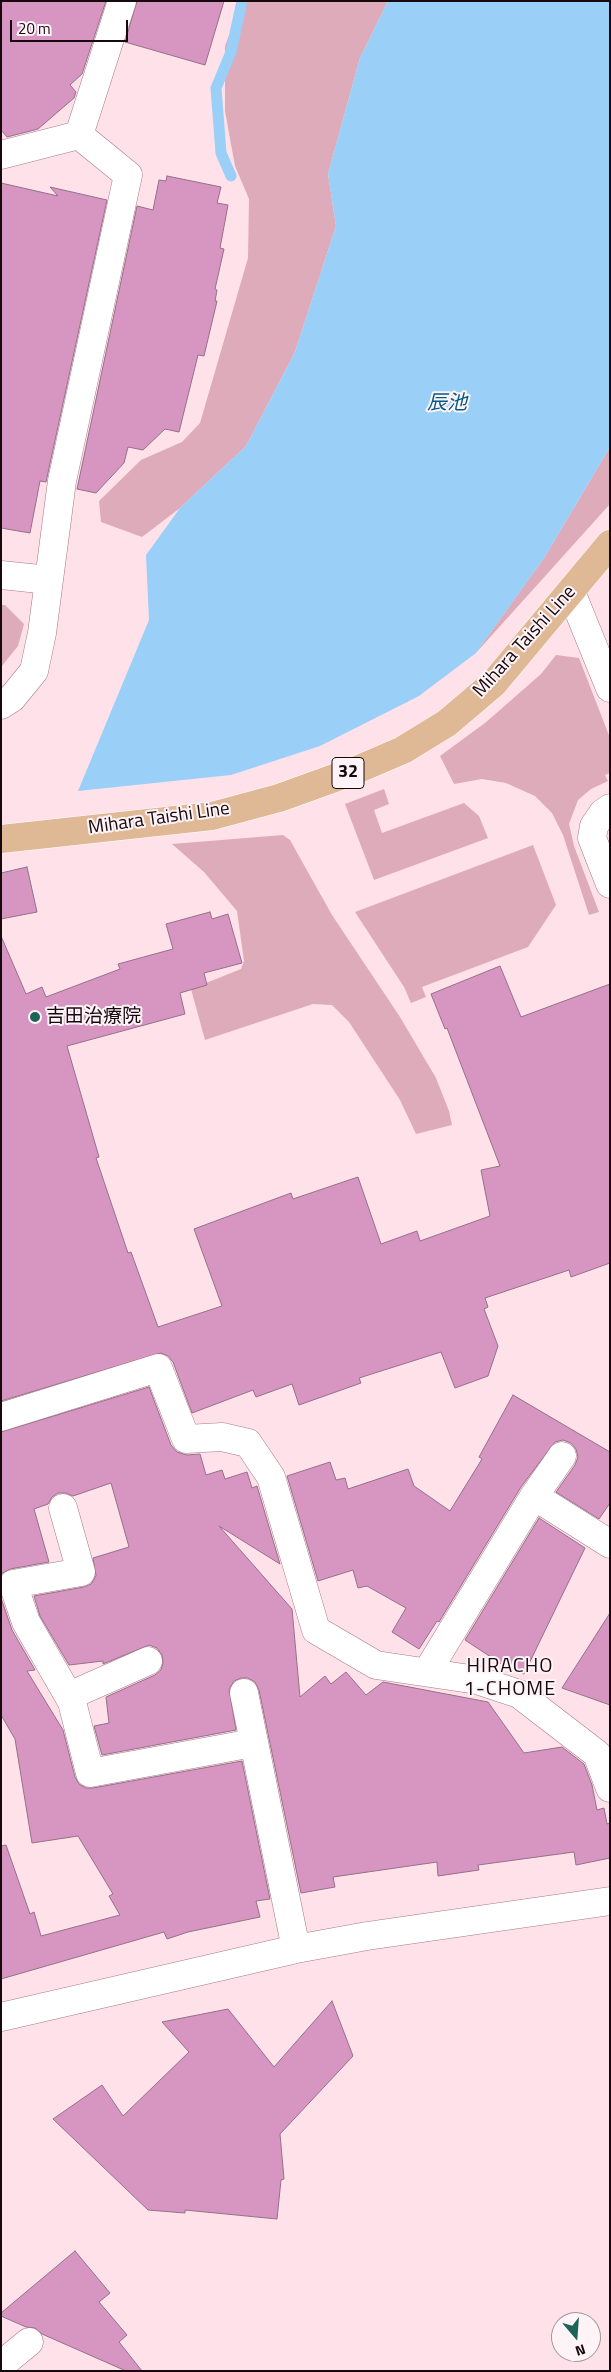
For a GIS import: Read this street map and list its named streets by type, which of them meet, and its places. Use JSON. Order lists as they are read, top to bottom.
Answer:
{
  "streets": {
    "main road": ["Mihara Taishi Line", "32"]
  },
  "districts": ["HIRACHO 1-CHOME"],
  "water": ["辰池"],
  "places": ["吉田治療院"],
  "scale_bar": "20 m",
  "north": "bottom"
}
